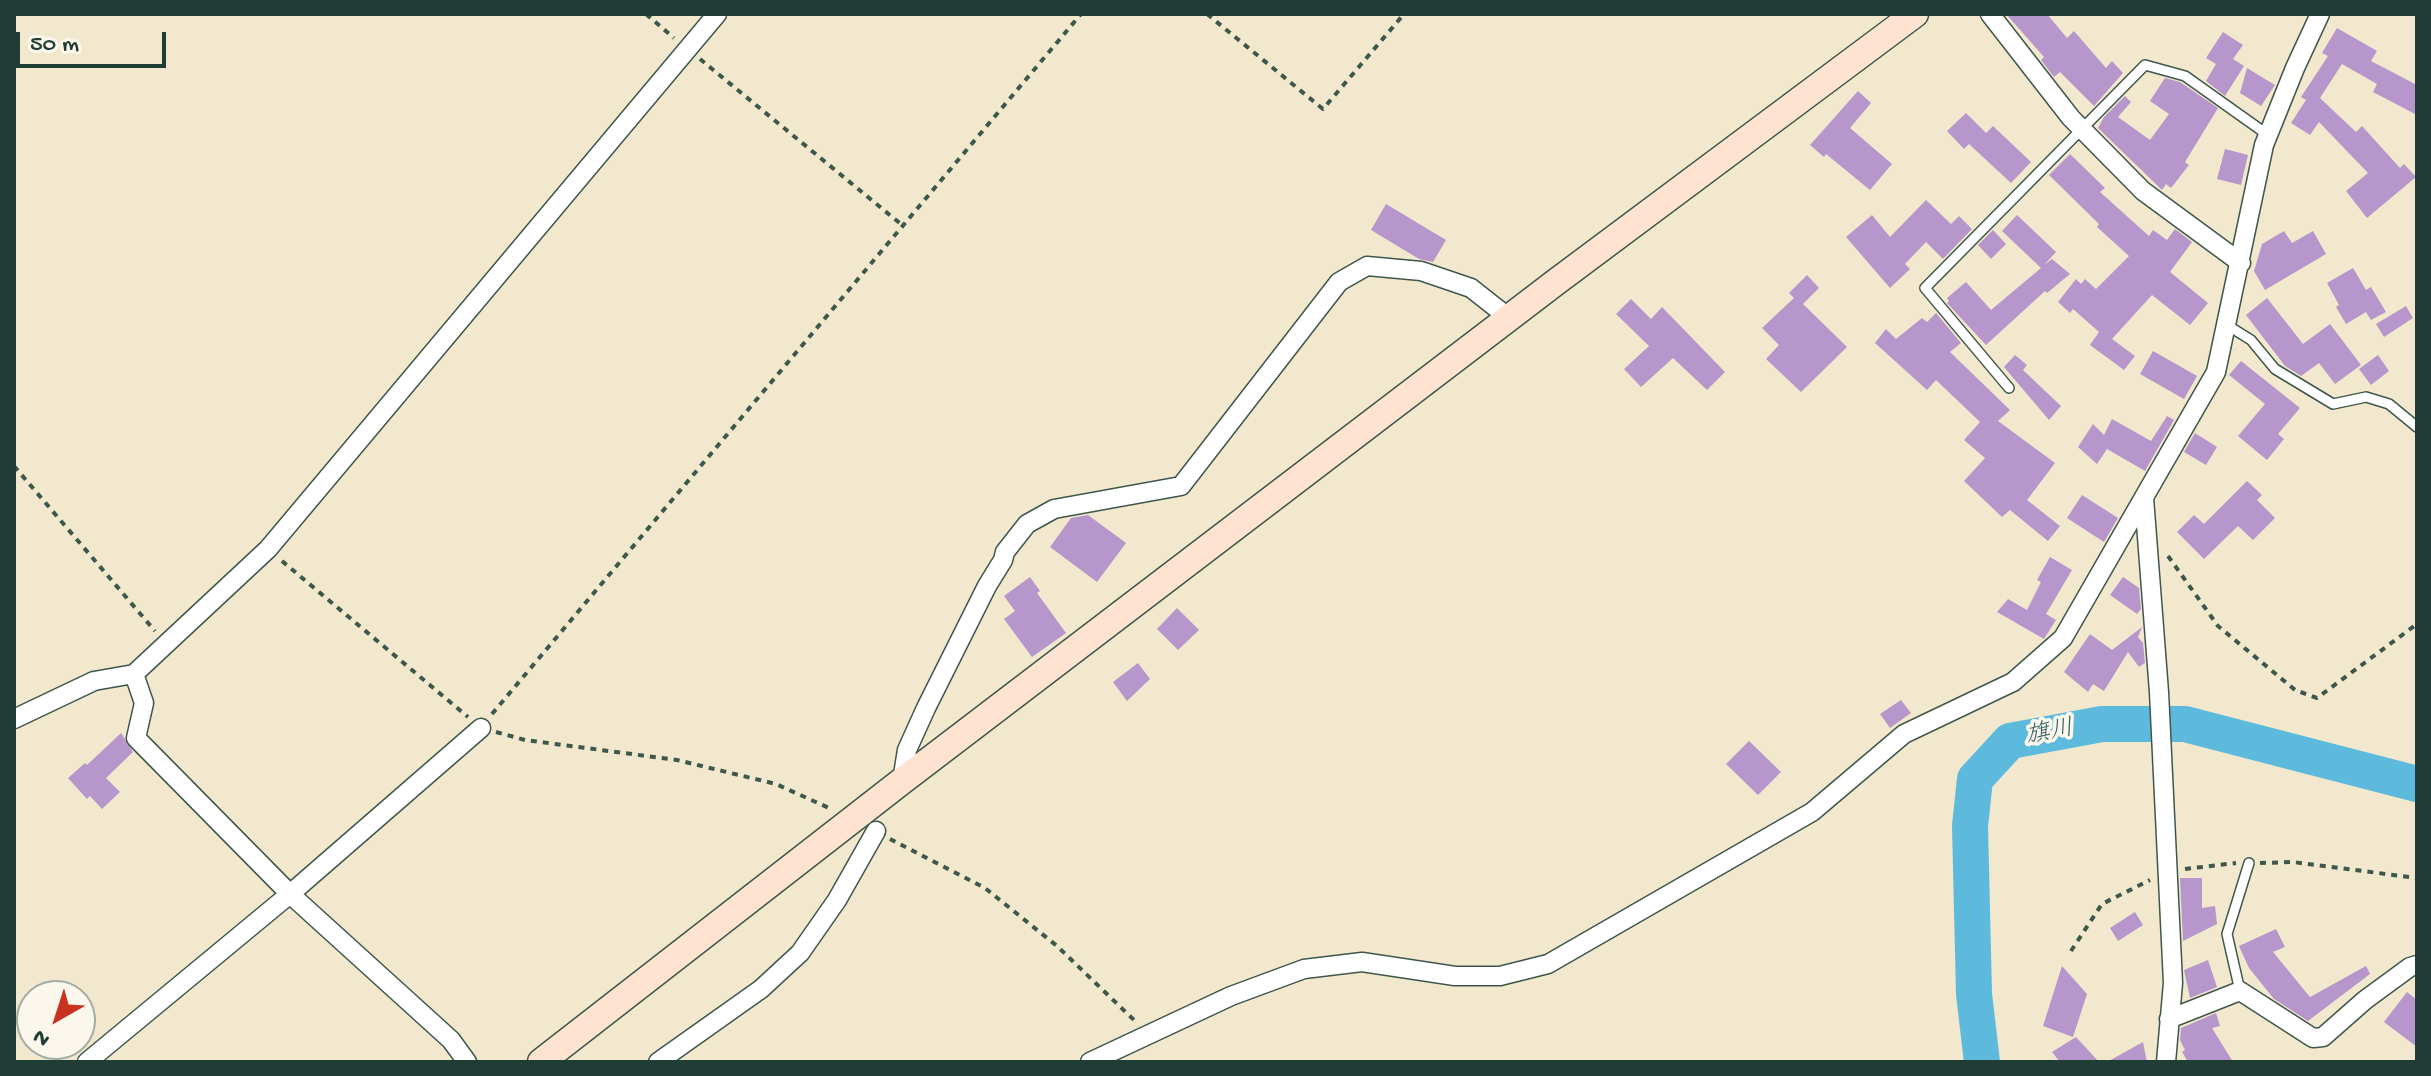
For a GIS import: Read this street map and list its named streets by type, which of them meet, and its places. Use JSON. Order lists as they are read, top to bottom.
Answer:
{
  "water": ["旗川"],
  "scale_bar": "50 m",
  "north": "bottom left"
}
